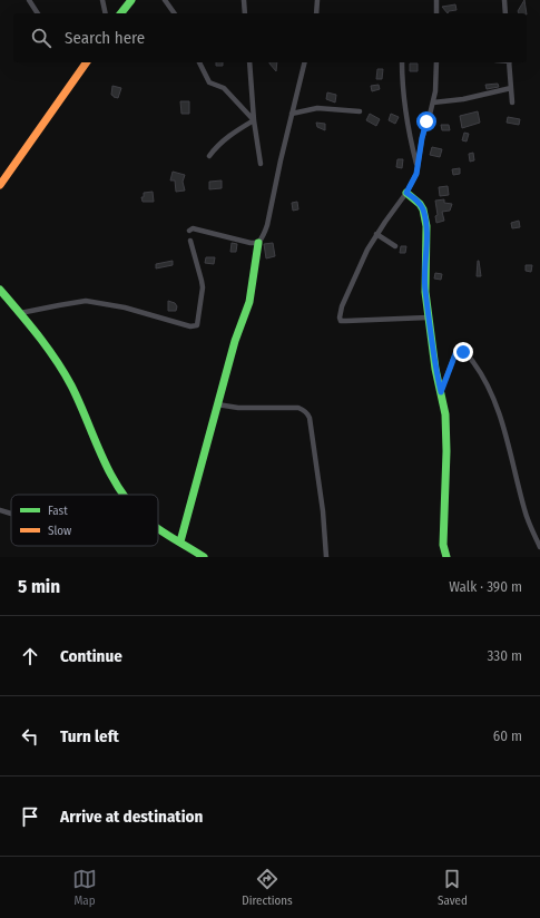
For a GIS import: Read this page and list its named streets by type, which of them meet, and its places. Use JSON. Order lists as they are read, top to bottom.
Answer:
{
  "legend": ["Fast", "Slow"],
  "page": {
    "search": "Search here",
    "heading": ["5 min", "Walk · 390 m"],
    "list": [
      ["Continue", "330 m"],
      ["Turn left", "60 m"],
      "Arrive at destination"
    ],
    "nav": ["Map", "Directions", "Saved"]
  }
}
